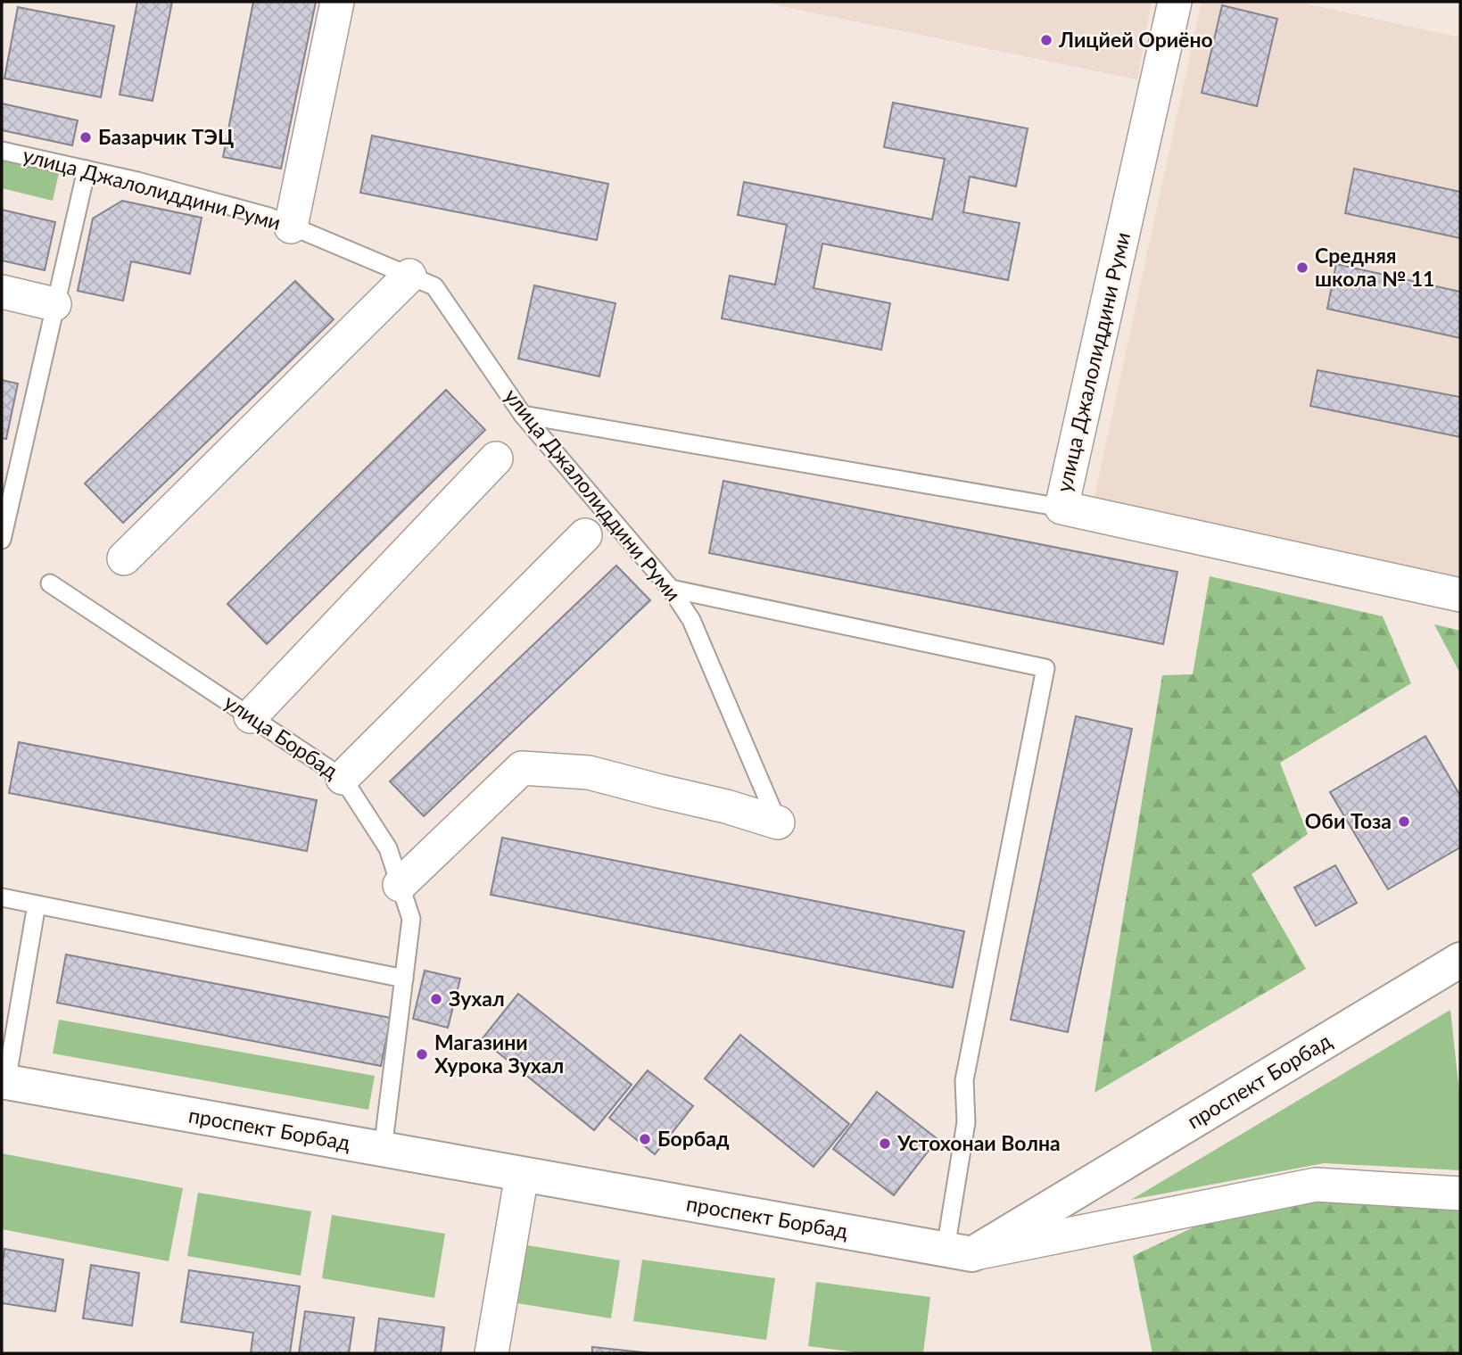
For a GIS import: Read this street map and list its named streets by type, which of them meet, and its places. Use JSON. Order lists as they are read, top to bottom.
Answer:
{
  "streets": {
    "street": ["улица Джалолиддини Руми", "проспект Борбад"],
    "lane": ["улица Борбад"]
  },
  "crossings": [
    ["улица Борбад", "проспект Борбад"]
  ],
  "places": [
    "Лицйей Ориёно",
    "Базарчик ТЭЦ",
    "Средняя школа № 11",
    "Оби Тоза",
    "Зухал",
    "Магазини Хурока Зухал",
    "Борбад",
    "Устохонаи Волна"
  ]
}
